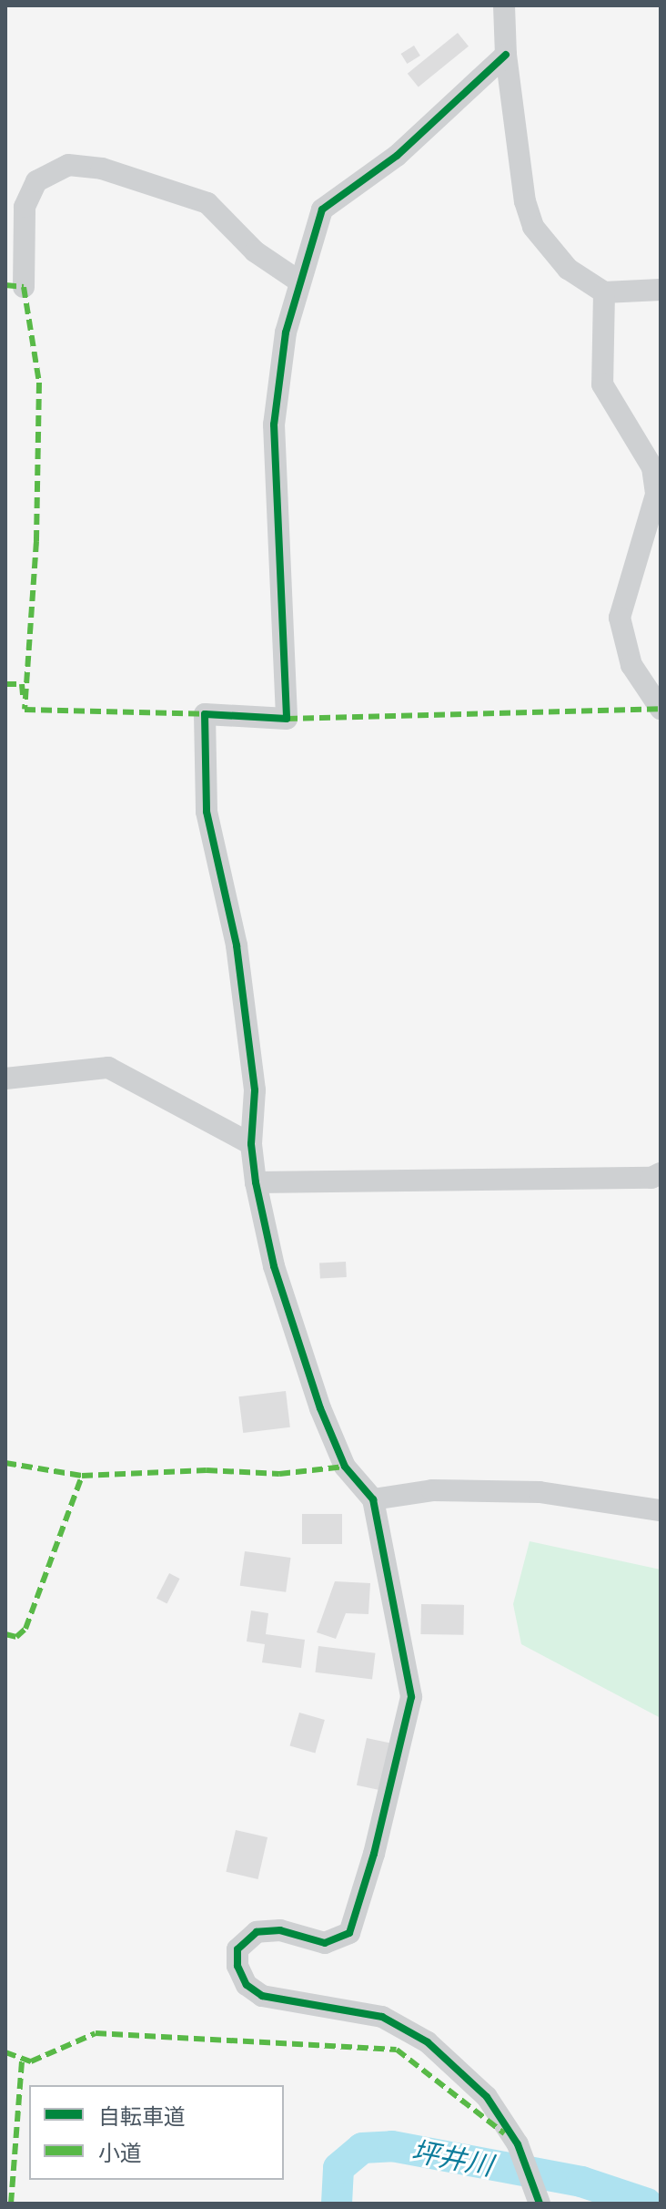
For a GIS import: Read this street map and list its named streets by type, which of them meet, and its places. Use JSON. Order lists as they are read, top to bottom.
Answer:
{
  "water": ["坪井川"],
  "legend": ["自転車道", "小道"]
}
